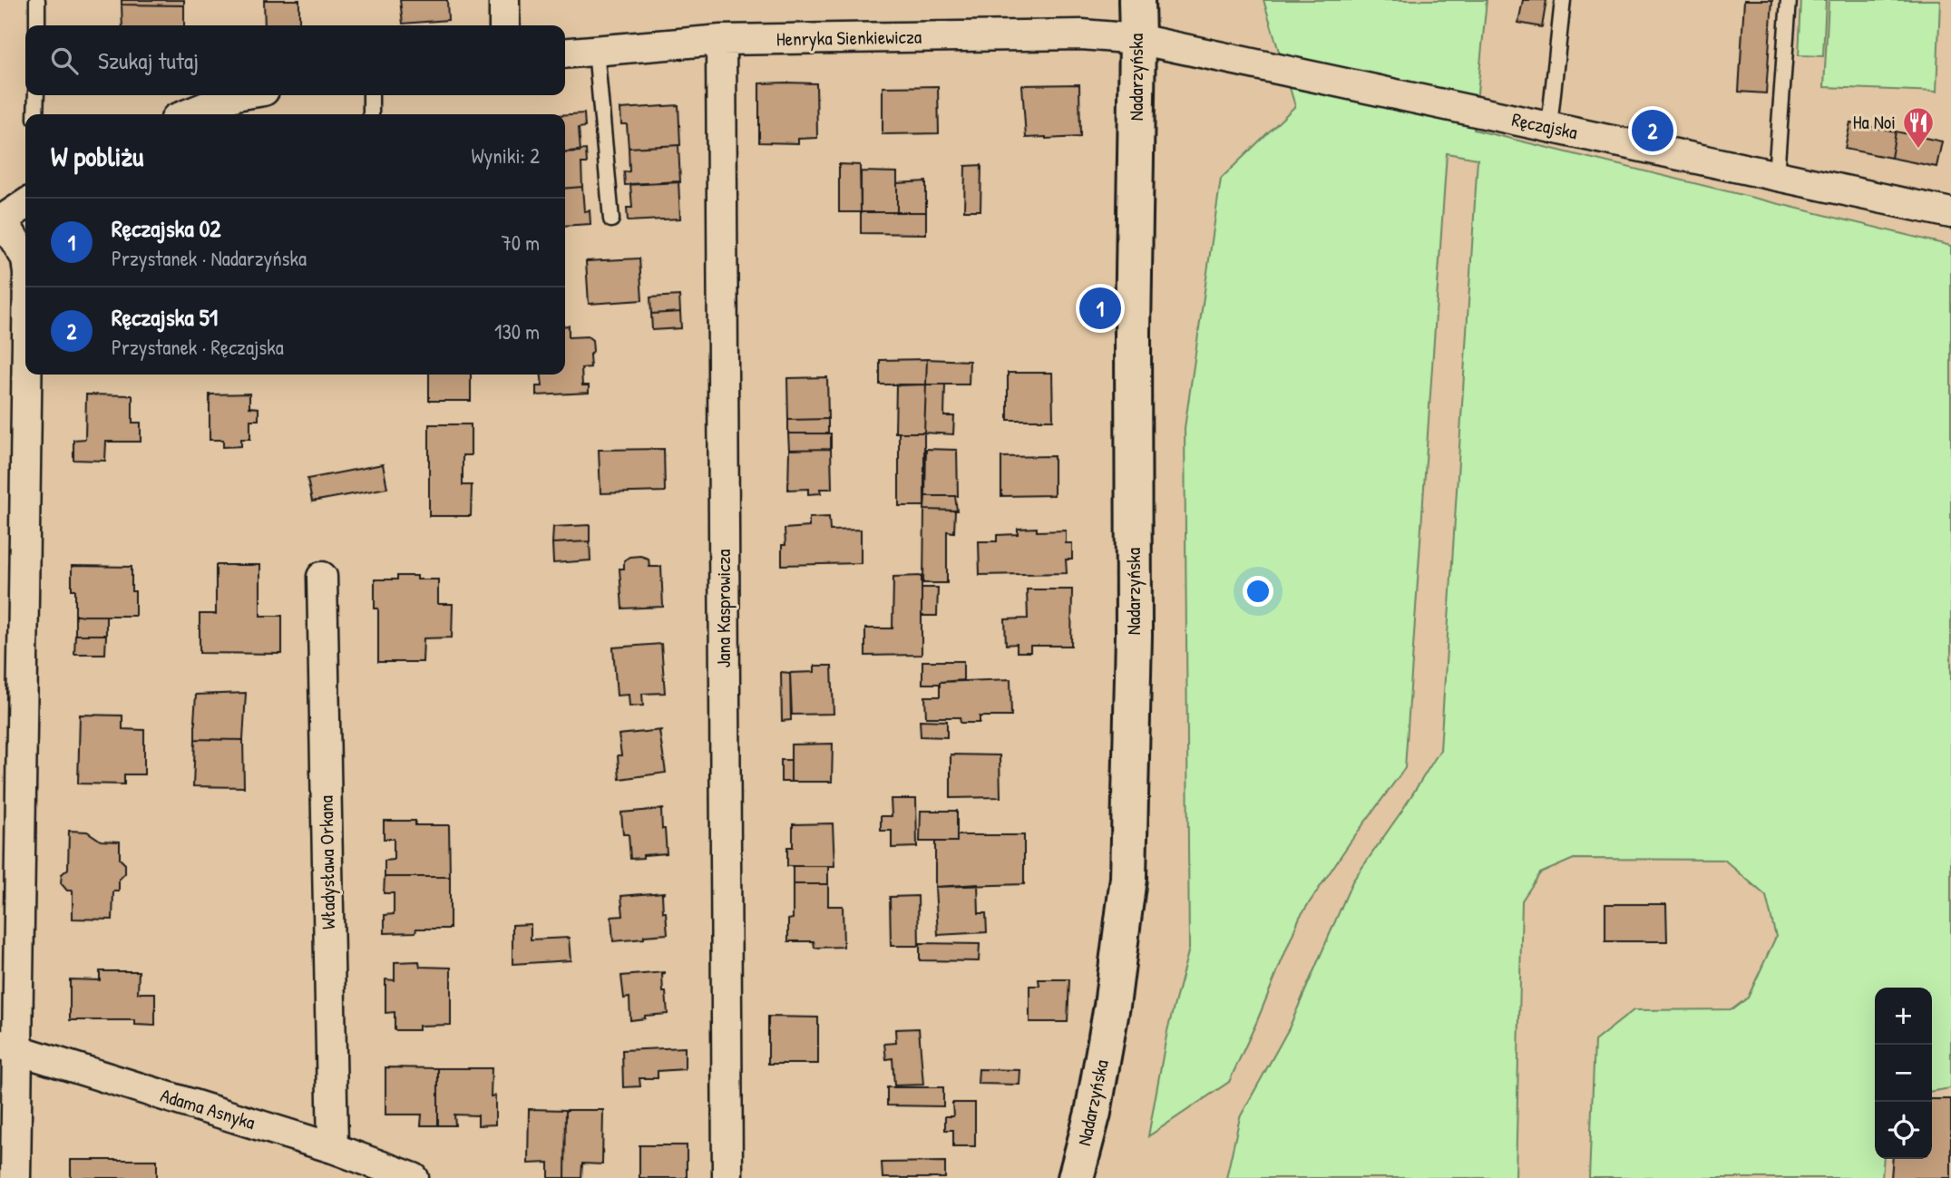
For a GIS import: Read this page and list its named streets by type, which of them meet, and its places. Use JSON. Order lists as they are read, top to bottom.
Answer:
{
  "streets": {
    "main road": ["Nadarzyńska"],
    "street": [
      "Henryka Sienkiewicza",
      "Ręczajska",
      "Jana Kasprowicza",
      "Władysława Orkana",
      "Adama Asnyka"
    ]
  },
  "crossings": [
    ["Henryka Sienkiewicza", "Nadarzyńska"],
    ["Henryka Sienkiewicza", "Ręczajska"],
    ["Henryka Sienkiewicza", "Jana Kasprowicza"],
    ["Nadarzyńska", "Ręczajska"],
    ["Władysława Orkana", "Adama Asnyka"]
  ],
  "places": {
    "restaurant": ["Ha Noi"]
  },
  "page": {
    "search": "Szukaj tutaj",
    "pins": ["2", "1"],
    "heading": ["W pobliżu", "Wyniki: 2"],
    "list": [
      {
        "mark": "1",
        "name": "Ręczajska 02",
        "note": "Przystanek · Nadarzyńska",
        "value": "70 m"
      },
      {
        "mark": "2",
        "name": "Ręczajska 51",
        "note": "Przystanek · Ręczajska",
        "value": "130 m"
      }
    ],
    "map_buttons": ["+", "−"]
  }
}
